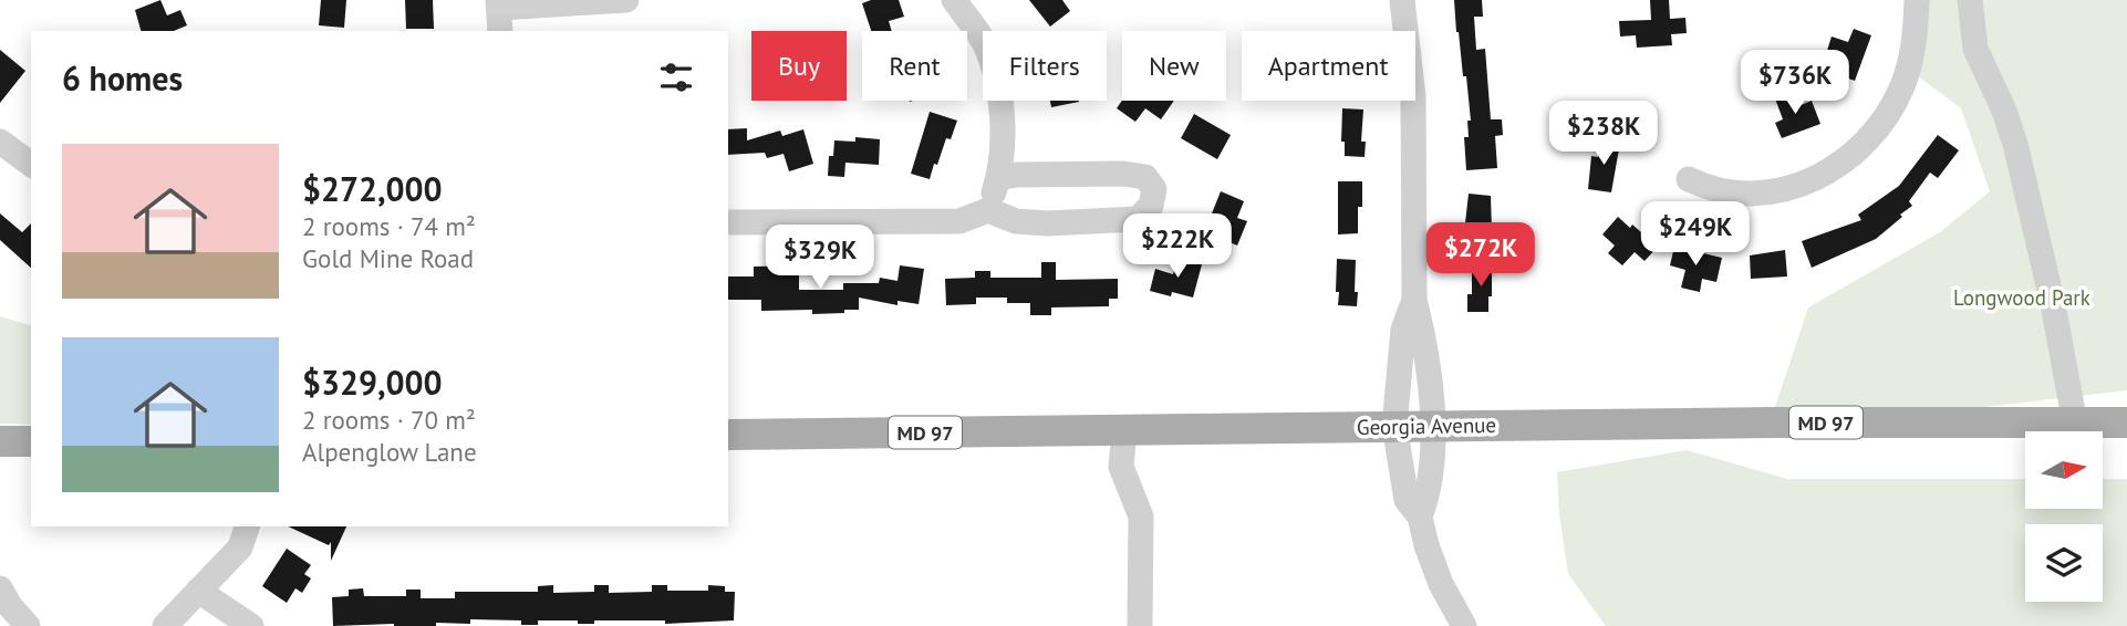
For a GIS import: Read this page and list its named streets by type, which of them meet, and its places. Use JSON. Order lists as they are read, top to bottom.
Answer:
{
  "streets": {
    "main road": ["MD 97", "Georgia Avenue"]
  },
  "parks": ["Longwood Park"],
  "north": "right",
  "page": {
    "chip": [
      "Buy",
      "Rent",
      "Filters",
      "New",
      "Apartment"
    ],
    "heading": "6 homes",
    "price": [
      "$736K",
      "$238K",
      "$249K",
      "$222K",
      "$272K",
      "$329K"
    ],
    "list": [
      {
        "name": "$272,000",
        "note": "2 rooms · 74 m² · Gold Mine Road"
      },
      {
        "name": "$329,000",
        "note": "2 rooms · 70 m² · Alpenglow Lane"
      }
    ]
  }
}
